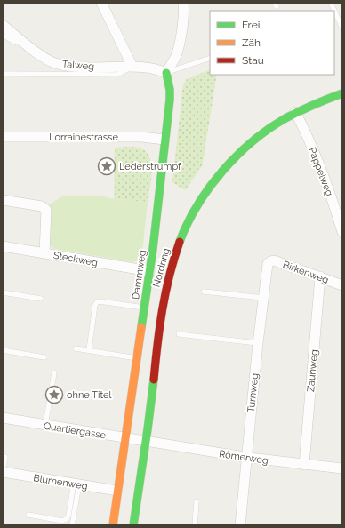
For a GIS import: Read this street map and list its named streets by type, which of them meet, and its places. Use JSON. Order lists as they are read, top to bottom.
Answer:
{
  "streets": {
    "main road": ["Nordring", "Dammweg"],
    "street": [
      "Talweg",
      "Lorrainestrasse",
      "Pappelweg",
      "Steckweg",
      "Birkenweg",
      "Zaunweg",
      "Turnweg",
      "Quartiergasse",
      "Römerweg",
      "Blumenweg"
    ]
  },
  "crossings": [
    ["Talweg", "Dammweg"],
    ["Lorrainestrasse", "Dammweg"],
    ["Pappelweg", "Nordring"],
    ["Steckweg", "Dammweg"],
    ["Nordring", "Quartiergasse"],
    ["Nordring", "Römerweg"],
    ["Birkenweg", "Zaunweg"],
    ["Birkenweg", "Turnweg"],
    ["Dammweg", "Quartiergasse"],
    ["Dammweg", "Blumenweg"],
    ["Zaunweg", "Römerweg"],
    ["Turnweg", "Römerweg"],
    ["Quartiergasse", "Römerweg"]
  ],
  "places": {
    "place": ["Lederstrumpf", "ohne Titel"]
  },
  "legend": ["Frei", "Zäh", "Stau"]
}
